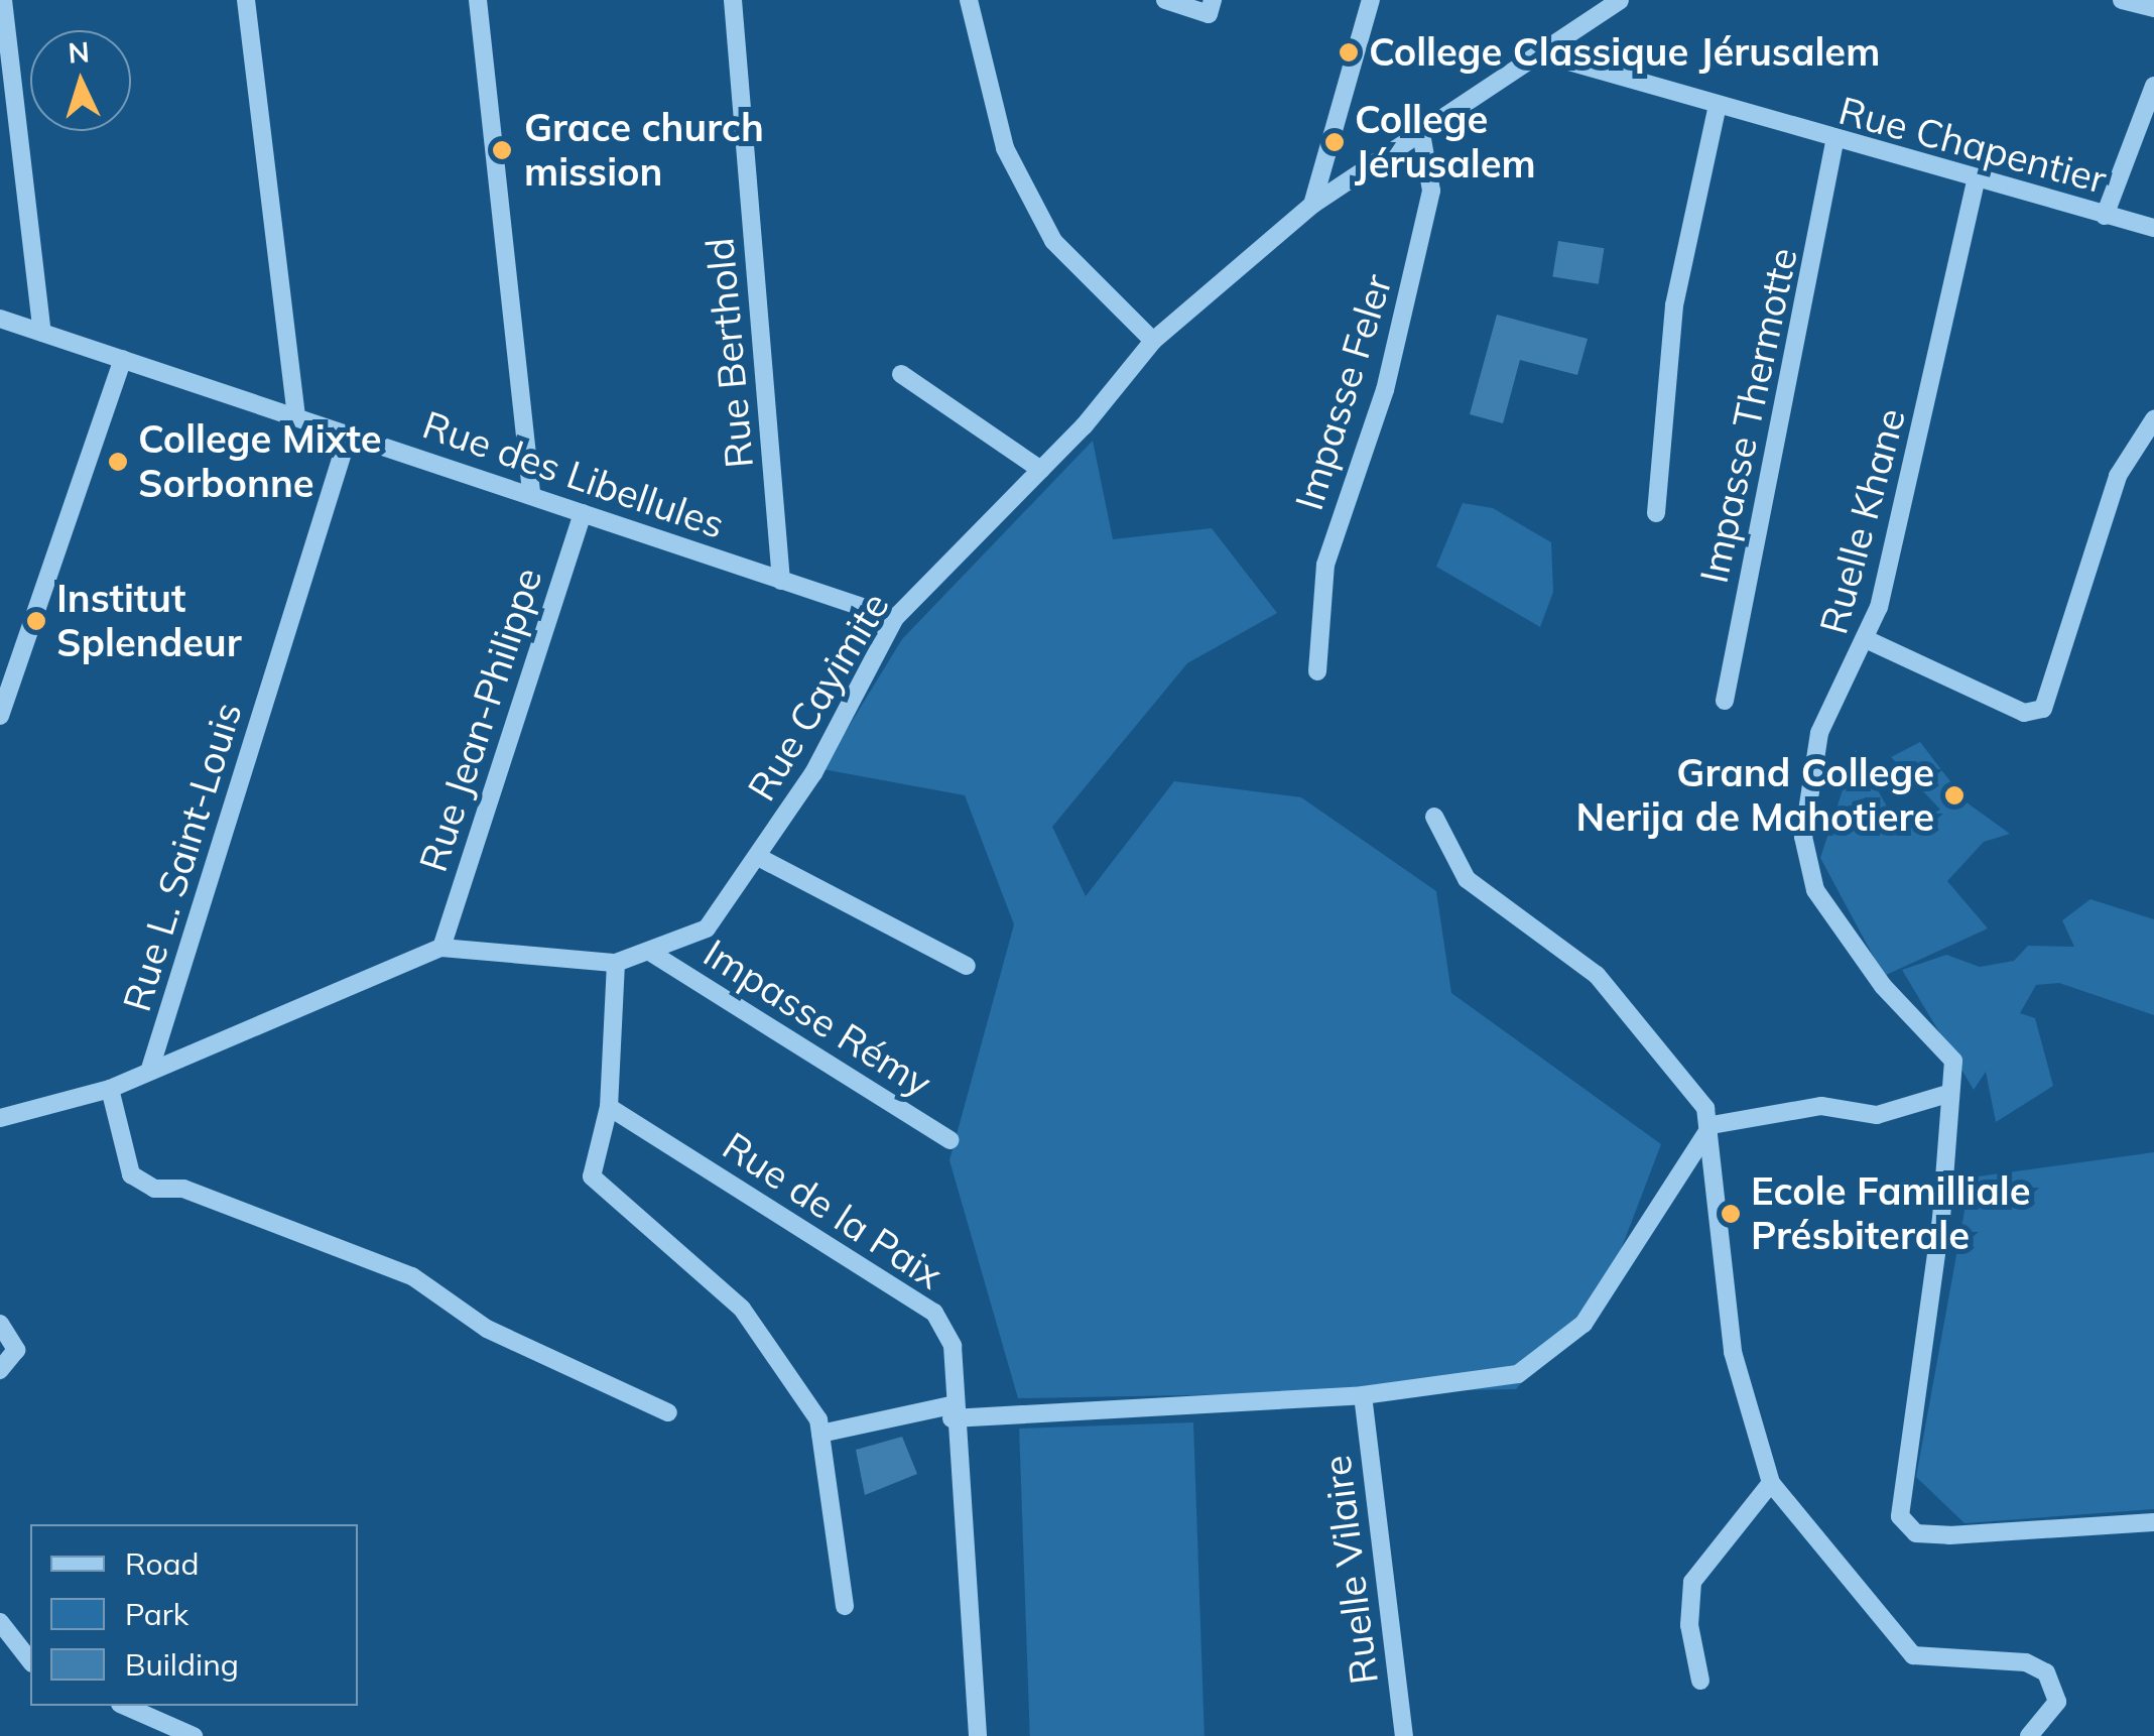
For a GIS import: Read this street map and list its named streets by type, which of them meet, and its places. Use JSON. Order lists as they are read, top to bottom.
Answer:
{
  "streets": {
    "street": [
      "Rue Chapentier",
      "Rue Berthold",
      "Impasse Feler",
      "Impasse Thermotte",
      "Rue des Libellules",
      "Ruelle Khane",
      "Rue Cayimite",
      "Rue Jean-Philippe",
      "Rue L. Saint-Louis",
      "Impasse Rémy",
      "Rue de la Paix",
      "Ruelle Vilaire"
    ]
  },
  "crossings": [
    ["Rue Chapentier", "Impasse Thermotte"],
    ["Rue Chapentier", "Ruelle Khane"],
    ["Rue Chapentier", "Rue Cayimite"],
    ["Rue Berthold", "Rue des Libellules"],
    ["Impasse Feler", "Rue Cayimite"],
    ["Rue des Libellules", "Rue Cayimite"],
    ["Rue des Libellules", "Rue Jean-Philippe"],
    ["Rue des Libellules", "Rue L. Saint-Louis"],
    ["Rue Cayimite", "Rue Jean-Philippe"],
    ["Rue Cayimite", "Impasse Rémy"]
  ],
  "places": [
    "College Classique Jérusalem",
    "College Jérusalem",
    "Grace church mission",
    "College Mixte Sorbonne",
    "Institut Splendeur",
    "Grand College Nerija de Mahotiere",
    "Ecole Familliale Présbiterale"
  ],
  "legend": ["Road", "Park", "Building"],
  "north": "top"
}
